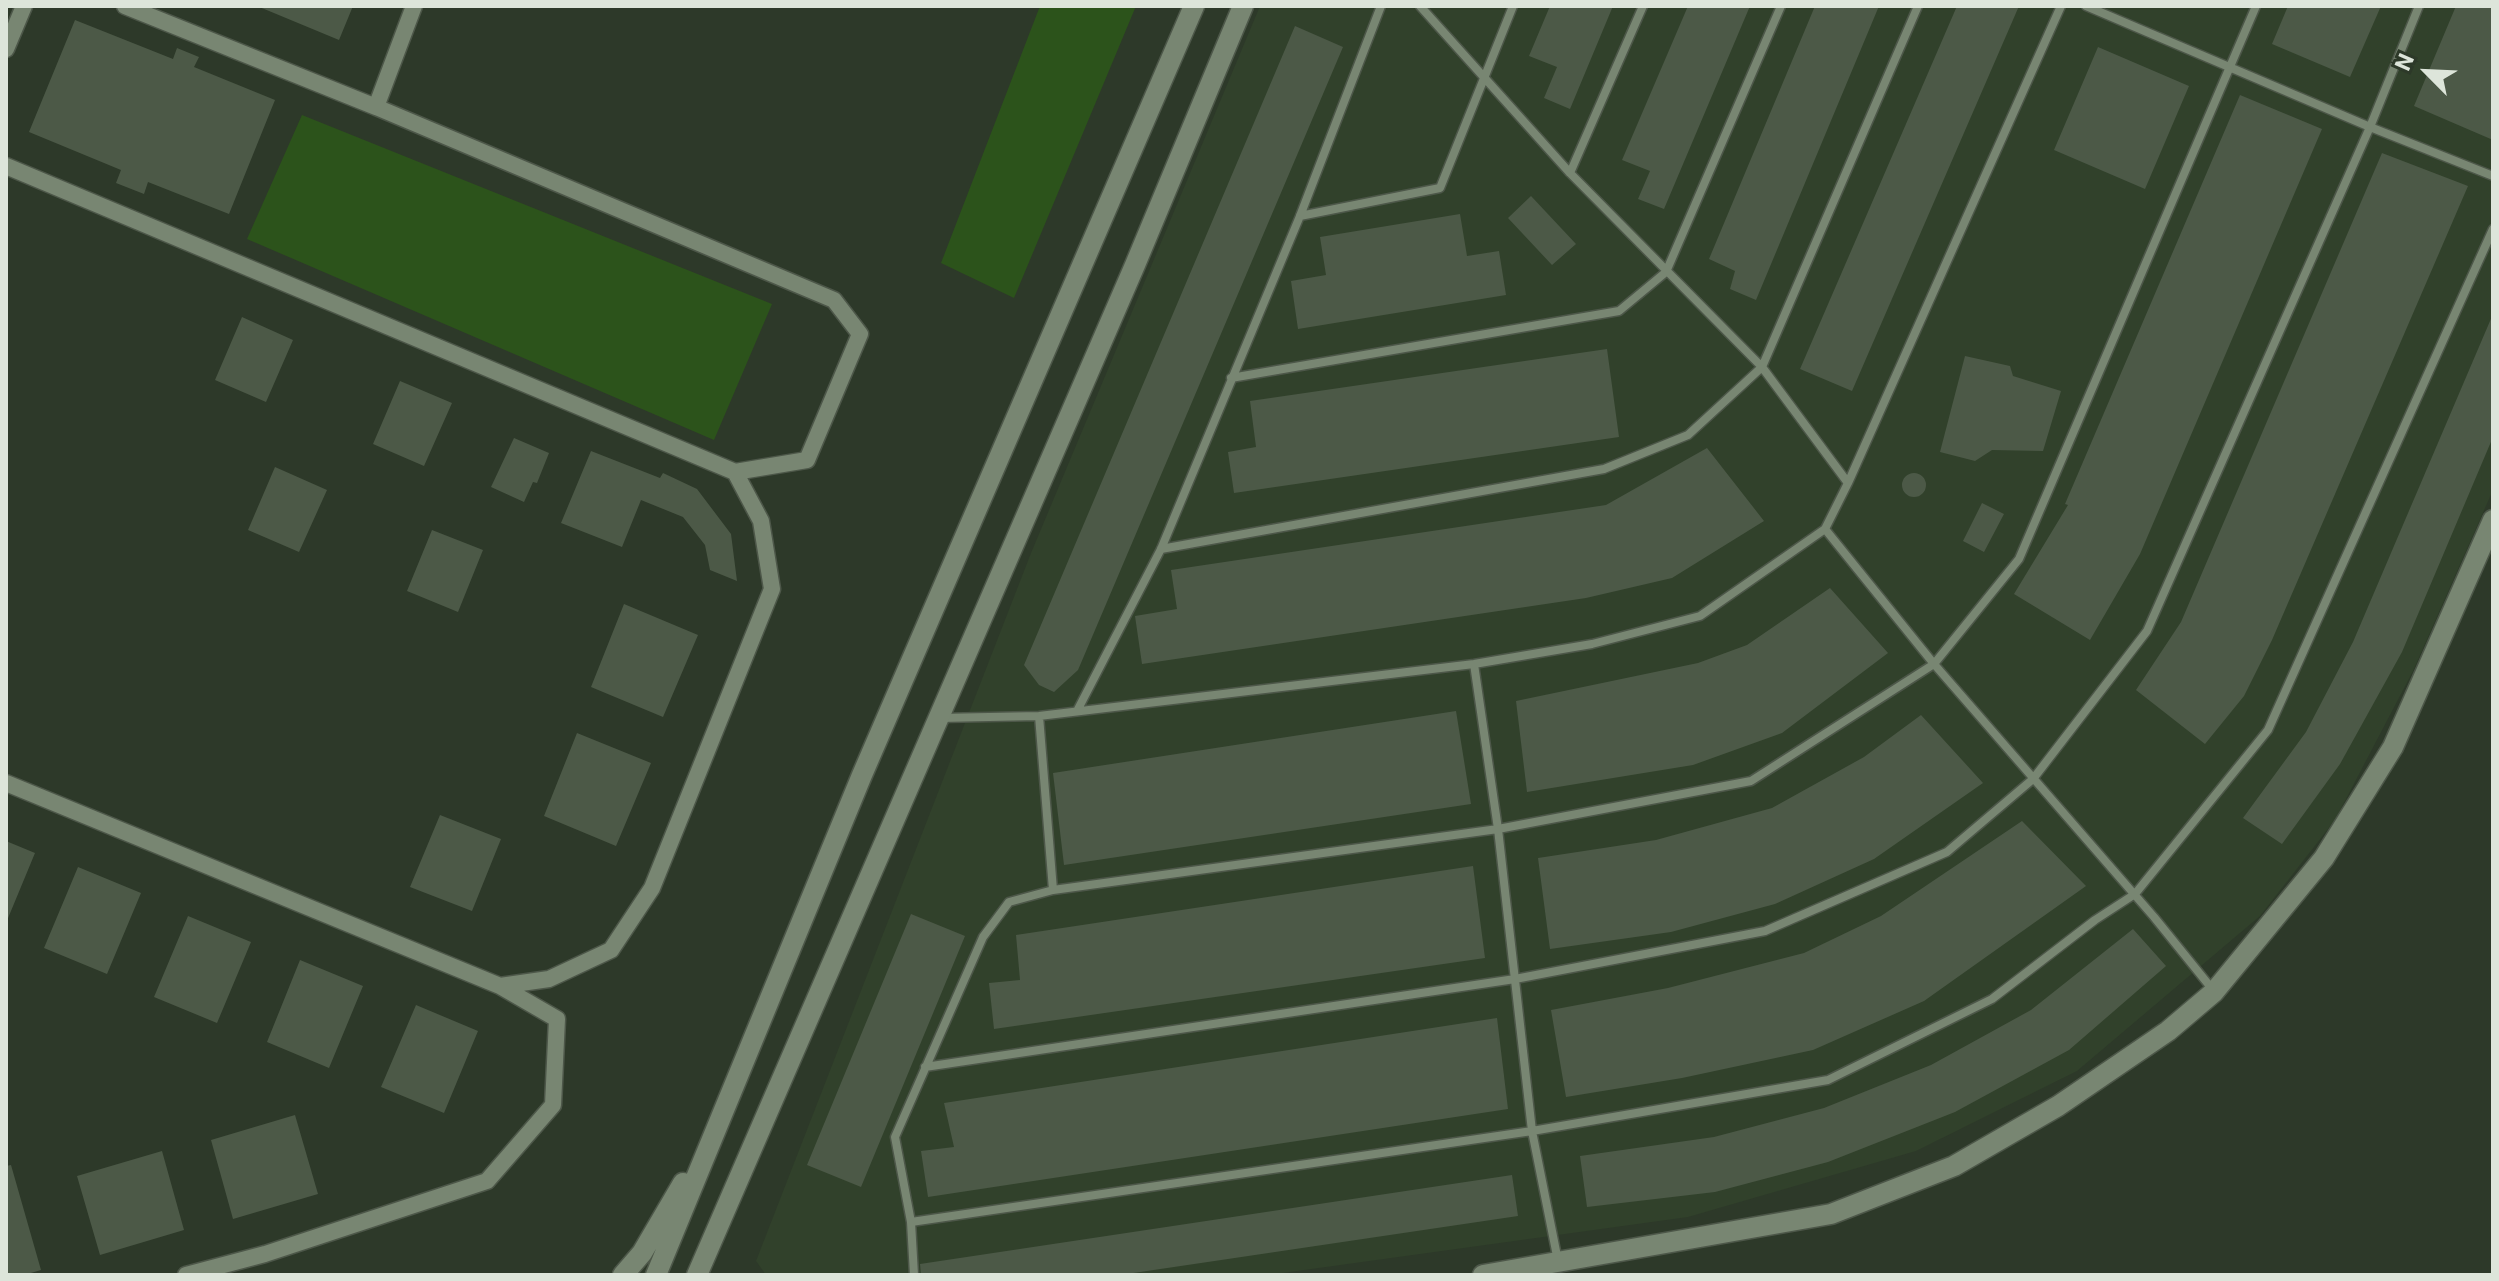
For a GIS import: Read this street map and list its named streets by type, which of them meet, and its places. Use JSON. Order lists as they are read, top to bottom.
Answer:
{
  "north": "top left"
}
